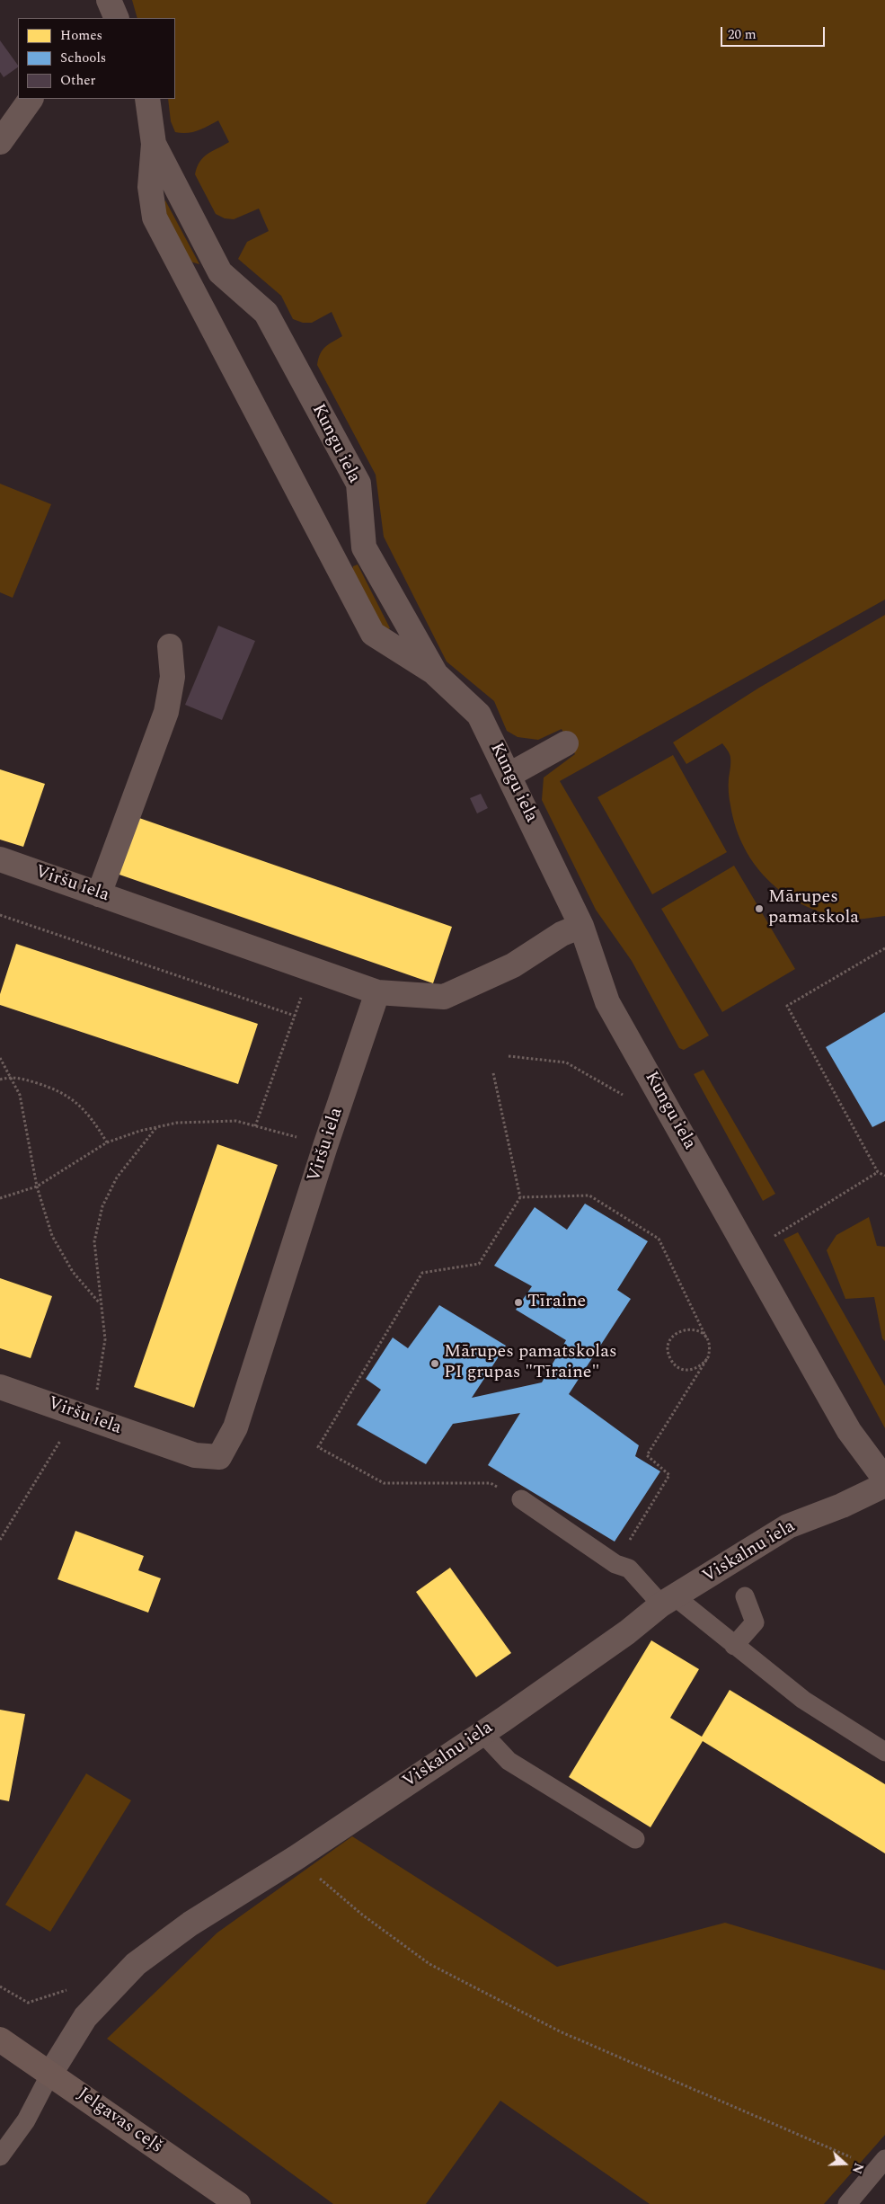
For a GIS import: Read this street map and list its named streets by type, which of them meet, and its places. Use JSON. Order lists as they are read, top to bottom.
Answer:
{
  "streets": {
    "main road": ["Jelgavas ceļš"],
    "street": ["Kungu iela", "Viršu iela", "Viskalnu iela"]
  },
  "crossings": [
    ["Viskalnu iela", "Jelgavas ceļš"]
  ],
  "places": ["Mārupes pamatskola", "Tīraine", "Mārupes pamatskolas PI grupas \"Tīraine\""],
  "legend": ["Homes", "Schools", "Other"],
  "scale_bar": "20 m",
  "north": "right"
}
